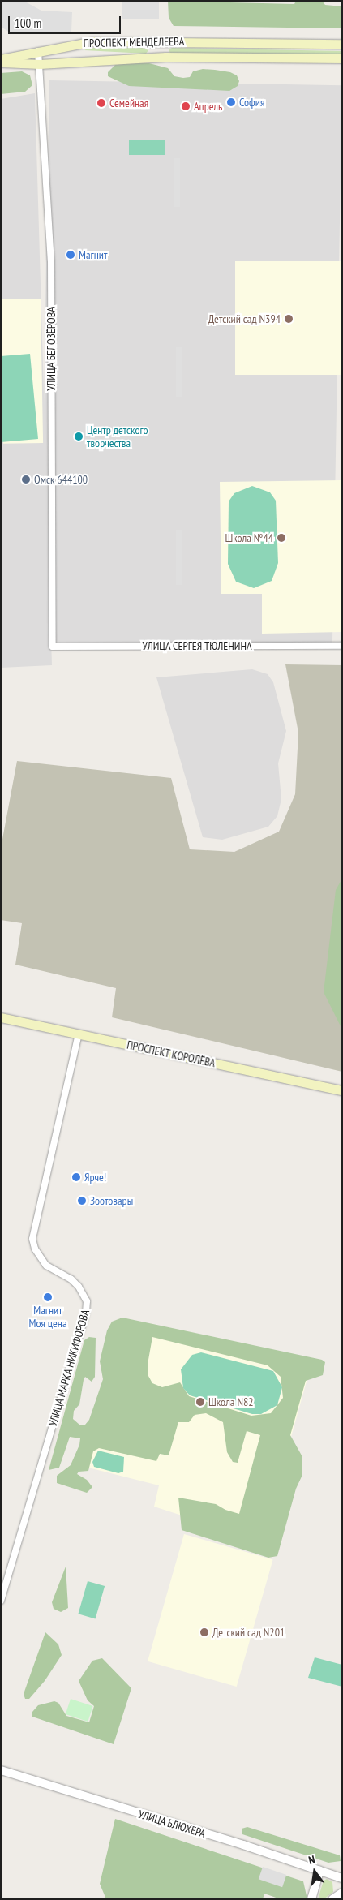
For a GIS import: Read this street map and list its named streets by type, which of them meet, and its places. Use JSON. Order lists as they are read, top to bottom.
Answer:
{
  "streets": {
    "main road": ["ПРОСПЕКТ МЕНДЕЛЕЕВА", "ПРОСПЕКТ КОРОЛЁВА"],
    "street": [
      "УЛИЦА БЕЛОЗЁРОВА",
      "УЛИЦА СЕРГЕЯ ТЮЛЕНИНА",
      "УЛИЦА МАРКА НИКИФОРОВА",
      "УЛИЦА БЛЮХЕРА"
    ]
  },
  "crossings": [
    ["ПРОСПЕКТ МЕНДЕЛЕЕВА", "УЛИЦА БЕЛОЗЁРОВА"],
    ["УЛИЦА БЕЛОЗЁРОВА", "УЛИЦА СЕРГЕЯ ТЮЛЕНИНА"],
    ["ПРОСПЕКТ КОРОЛЁВА", "УЛИЦА МАРКА НИКИФОРОВА"]
  ],
  "places": [
    "София",
    "Семейная",
    "Апрель",
    "Магнит",
    "Детский сад N394",
    "Центр детского творчества",
    "Омск 644100",
    "Школа №44",
    "Ярче!",
    "Зоотовары",
    "Магнит Моя цена",
    "Школа N82",
    "Детский сад N201"
  ],
  "scale_bar": "100 m",
  "north": "top"
}
